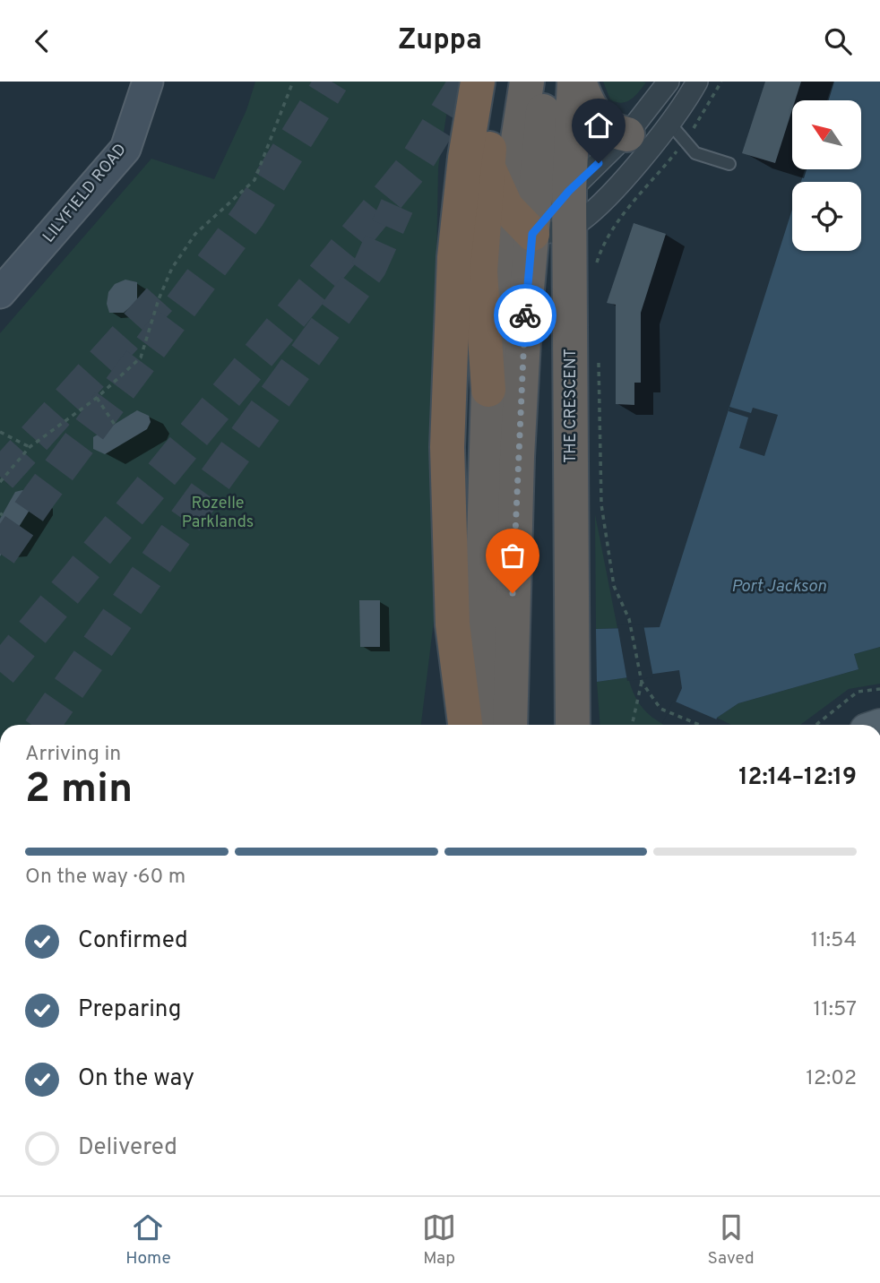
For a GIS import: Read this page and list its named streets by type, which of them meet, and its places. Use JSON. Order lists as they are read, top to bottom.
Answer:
{
  "streets": {
    "highway": ["THE CRESCENT"],
    "main road": ["LILYFIELD ROAD"]
  },
  "water": ["Port Jackson"],
  "parks": ["Rozelle Parklands"],
  "north": "top left",
  "page": {
    "header": "Zuppa",
    "heading": ["2 min", "Arriving in", "12:14–12:19"],
    "bar": "On the way · 60 m",
    "list": [
      ["Confirmed", "11:54"],
      ["Preparing", "11:57"],
      ["On the way", "12:02"],
      "Delivered"
    ],
    "tabs": ["Home", "Map", "Saved"]
  }
}
